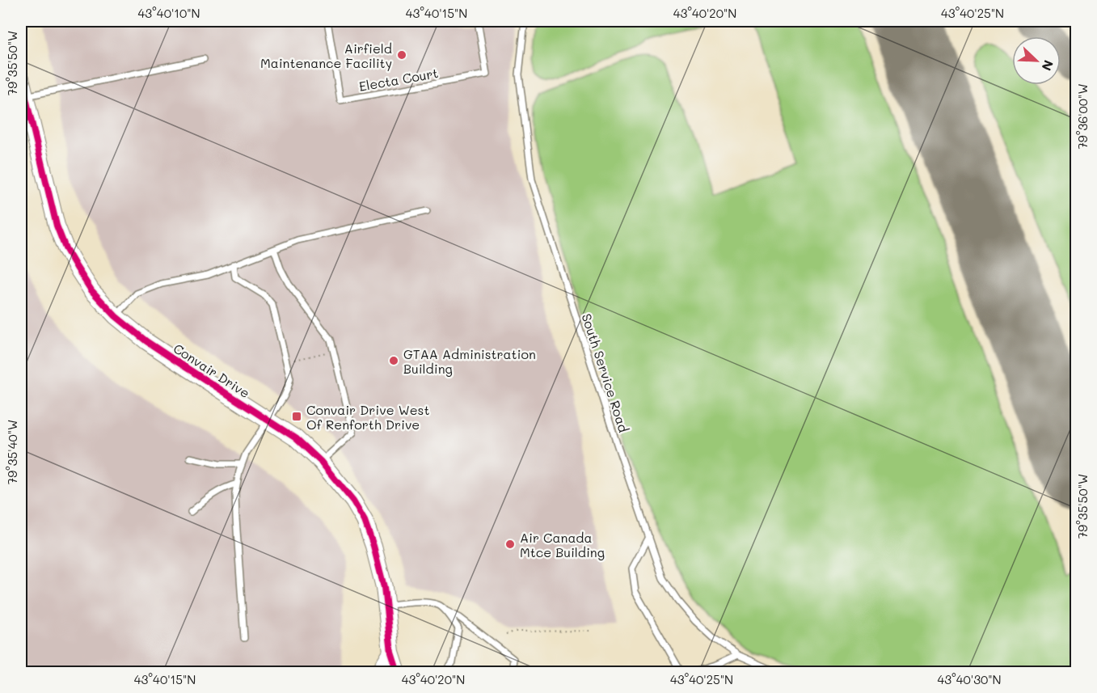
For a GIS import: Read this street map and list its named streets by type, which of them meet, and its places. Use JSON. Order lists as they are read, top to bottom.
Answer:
{
  "streets": {
    "street": ["Convair Drive"],
    "lane": ["Electa Court", "South Service Road"]
  },
  "places": {
    "other": ["Airfield Maintenance Facility", "GTAA Administration Building", "Air Canada Mtce Building"],
    "transit": ["Convair Drive West Of Renforth Drive"]
  },
  "north": "bottom right",
  "coordinates": [
    "43°40'10\"N",
    "43°40'15\"N",
    "43°40'20\"N",
    "43°40'25\"N",
    "79°35'50\"W",
    "79°36'00\"W",
    "79°35'40\"W",
    "43°40'30\"N"
  ]
}
